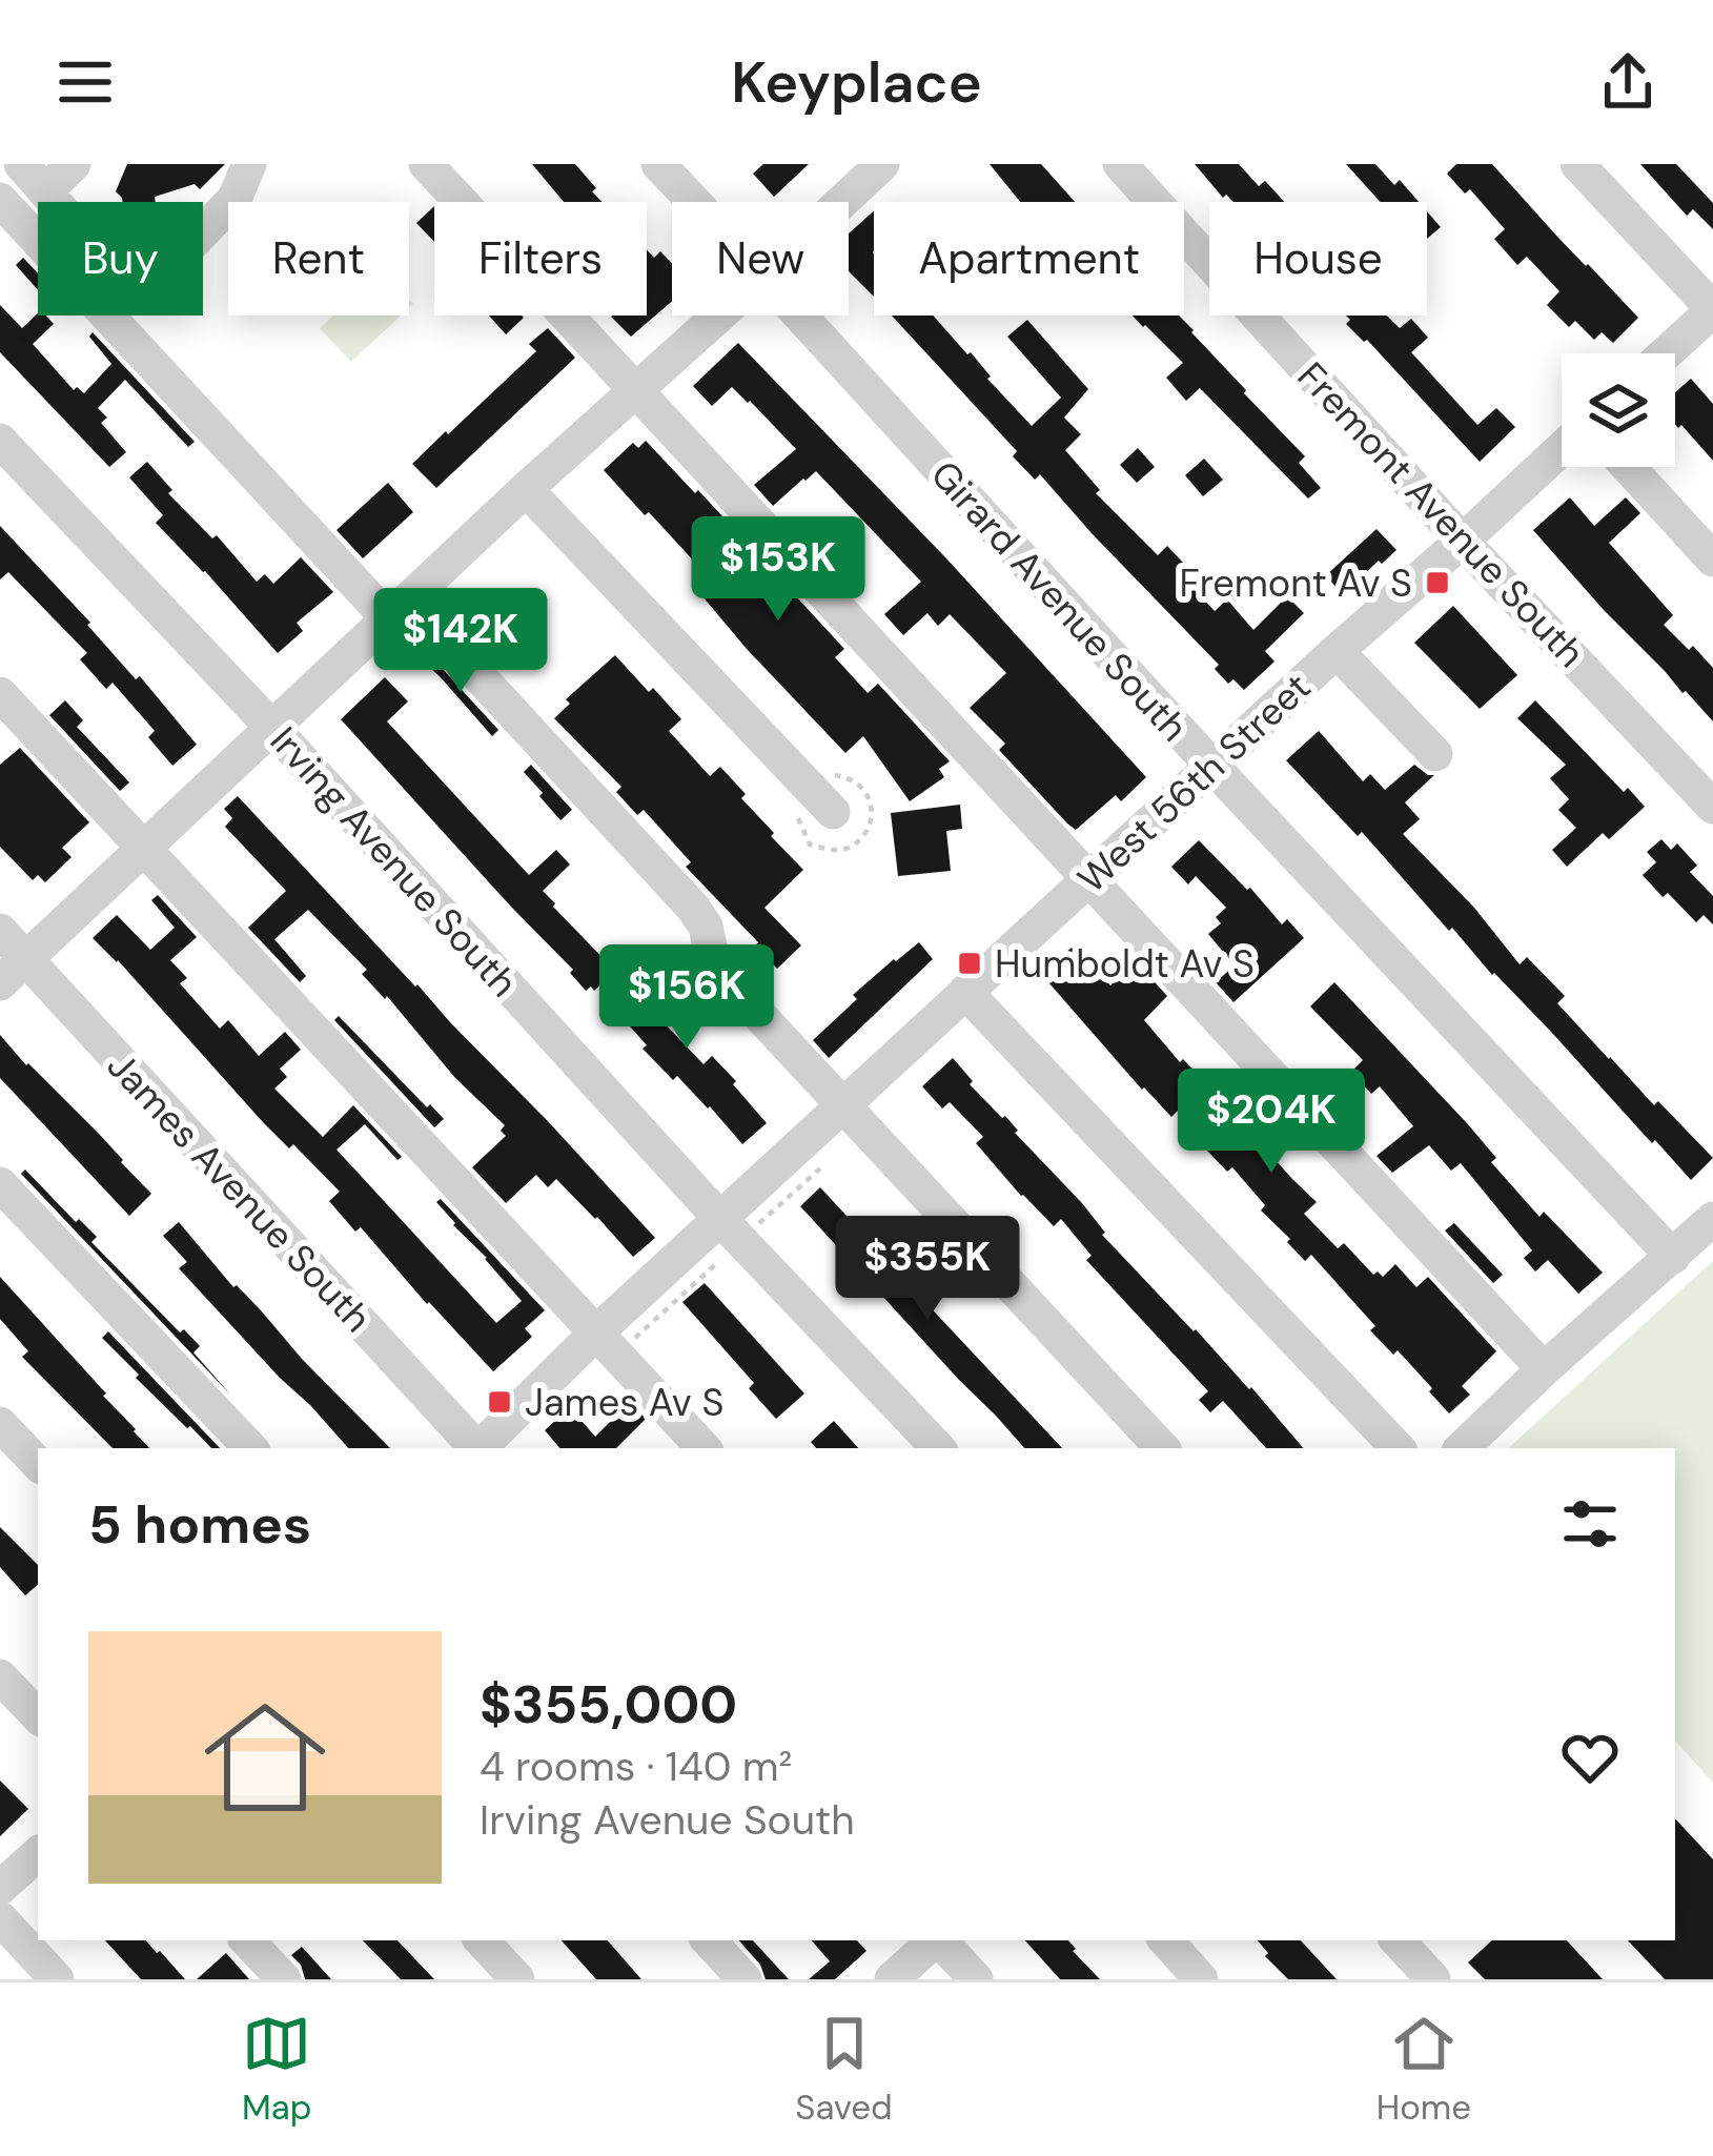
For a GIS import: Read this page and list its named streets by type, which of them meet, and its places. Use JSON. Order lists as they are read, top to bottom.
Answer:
{
  "streets": {
    "street": [
      "Fremont Avenue South",
      "Girard Avenue South",
      "West 56th Street",
      "Irving Avenue South",
      "James Avenue South"
    ]
  },
  "crossings": [
    ["Fremont Avenue South", "West 56th Street"],
    ["Girard Avenue South", "West 56th Street"],
    ["West 56th Street", "Irving Avenue South"]
  ],
  "places": {
    "transit": ["Fremont Av S", "Humboldt Av S", "James Av S"]
  },
  "page": {
    "header": "Keyplace",
    "chip": [
      "Buy",
      "Rent",
      "Filters",
      "New",
      "Apartment",
      "House"
    ],
    "price": [
      "$153K",
      "$142K",
      "$156K",
      "$204K",
      "$355K"
    ],
    "heading": "5 homes",
    "list": [
      {
        "name": "$355,000",
        "note": "4 rooms · 140 m² · Irving Avenue South"
      }
    ],
    "tabs": ["Map", "Saved", "Home"]
  }
}
